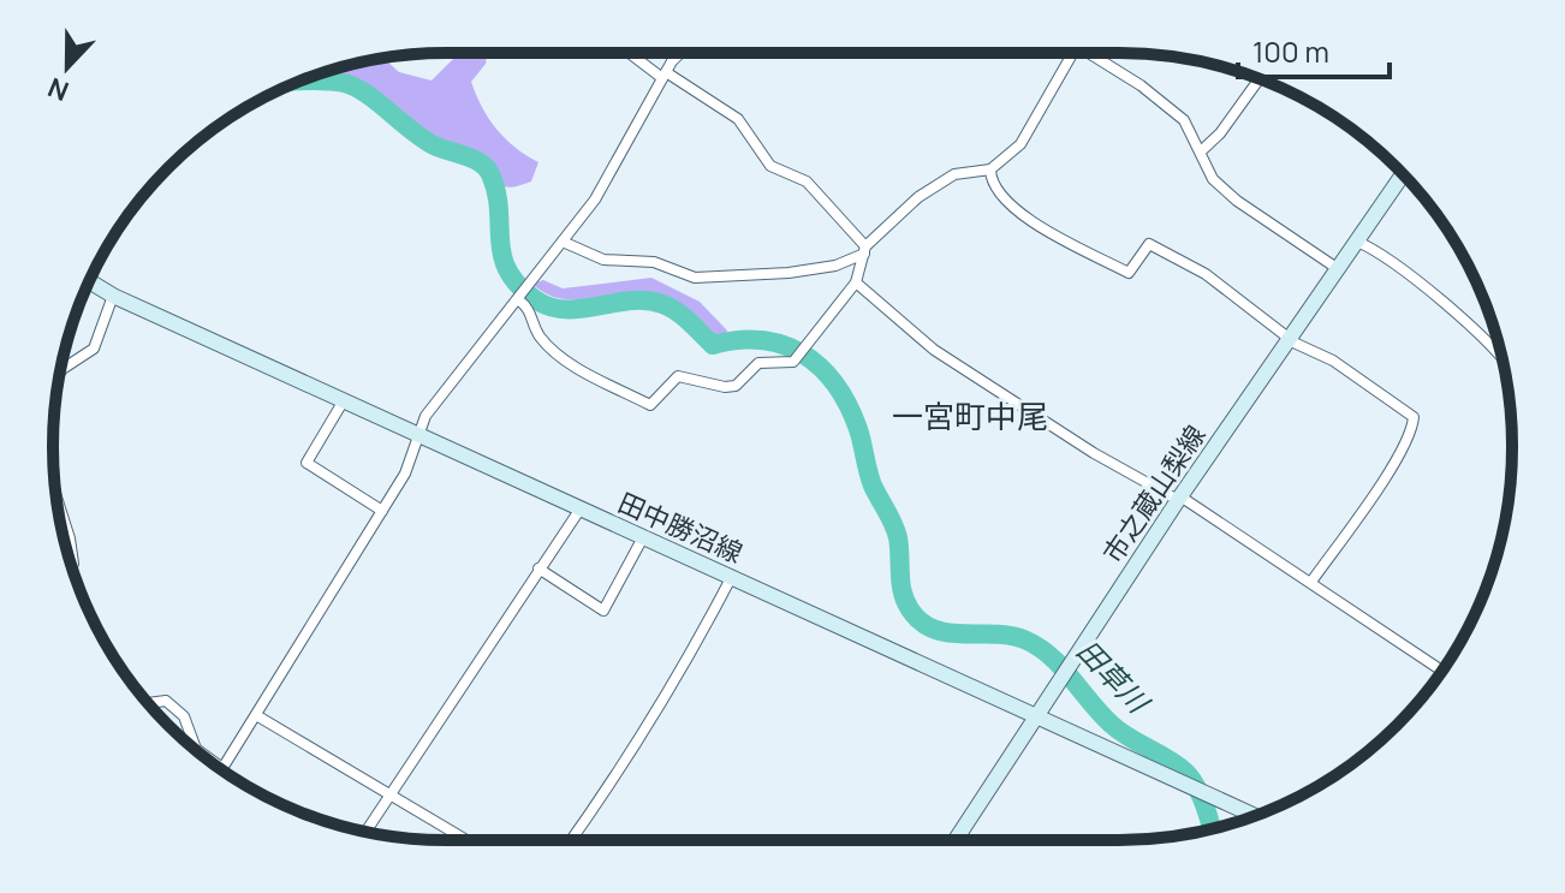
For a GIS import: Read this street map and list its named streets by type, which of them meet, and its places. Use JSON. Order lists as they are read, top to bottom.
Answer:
{
  "streets": {
    "main road": ["市之蔵山梨線", "田中勝沼線"]
  },
  "crossings": [
    ["市之蔵山梨線", "田中勝沼線"]
  ],
  "districts": ["一宮町中尾"],
  "water": ["田草川"],
  "scale_bar": "100 m",
  "north": "bottom"
}
